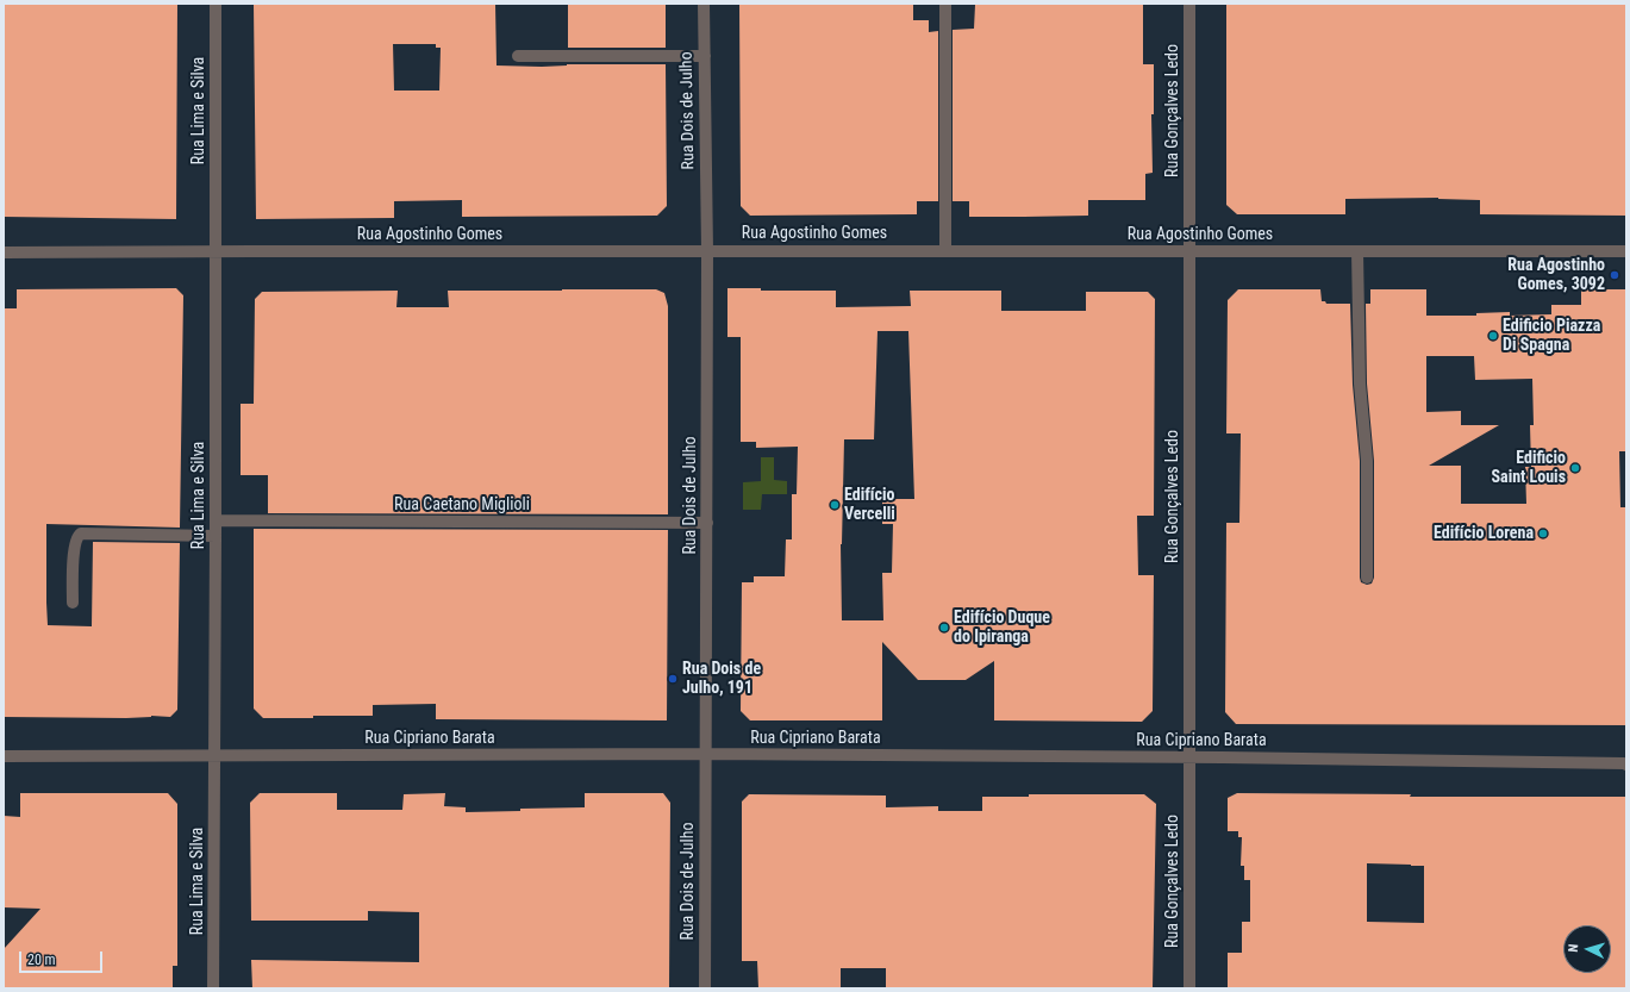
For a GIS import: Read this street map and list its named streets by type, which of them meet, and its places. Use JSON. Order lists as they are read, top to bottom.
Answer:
{
  "streets": {
    "street": [
      "Rua Lima e Silva",
      "Rua Dois de Julho",
      "Rua Gonçalves Ledo",
      "Rua Agostinho Gomes",
      "Rua Caetano Miglioli",
      "Rua Cipriano Barata"
    ]
  },
  "crossings": [
    ["Rua Lima e Silva", "Rua Agostinho Gomes"],
    ["Rua Lima e Silva", "Rua Caetano Miglioli"],
    ["Rua Lima e Silva", "Rua Cipriano Barata"],
    ["Rua Dois de Julho", "Rua Agostinho Gomes"],
    ["Rua Dois de Julho", "Rua Caetano Miglioli"],
    ["Rua Dois de Julho", "Rua Cipriano Barata"],
    ["Rua Gonçalves Ledo", "Rua Agostinho Gomes"],
    ["Rua Gonçalves Ledo", "Rua Cipriano Barata"]
  ],
  "places": [
    "Rua Agostinho Gomes, 3092",
    "Edificio Piazza Di Spagna",
    "Edificio Saint Louis",
    "Edifício Vercelli",
    "Edifício Lorena",
    "Edifício Duque do Ipiranga",
    "Rua Dois de Julho, 191"
  ],
  "scale_bar": "20 m",
  "north": "left"
}
